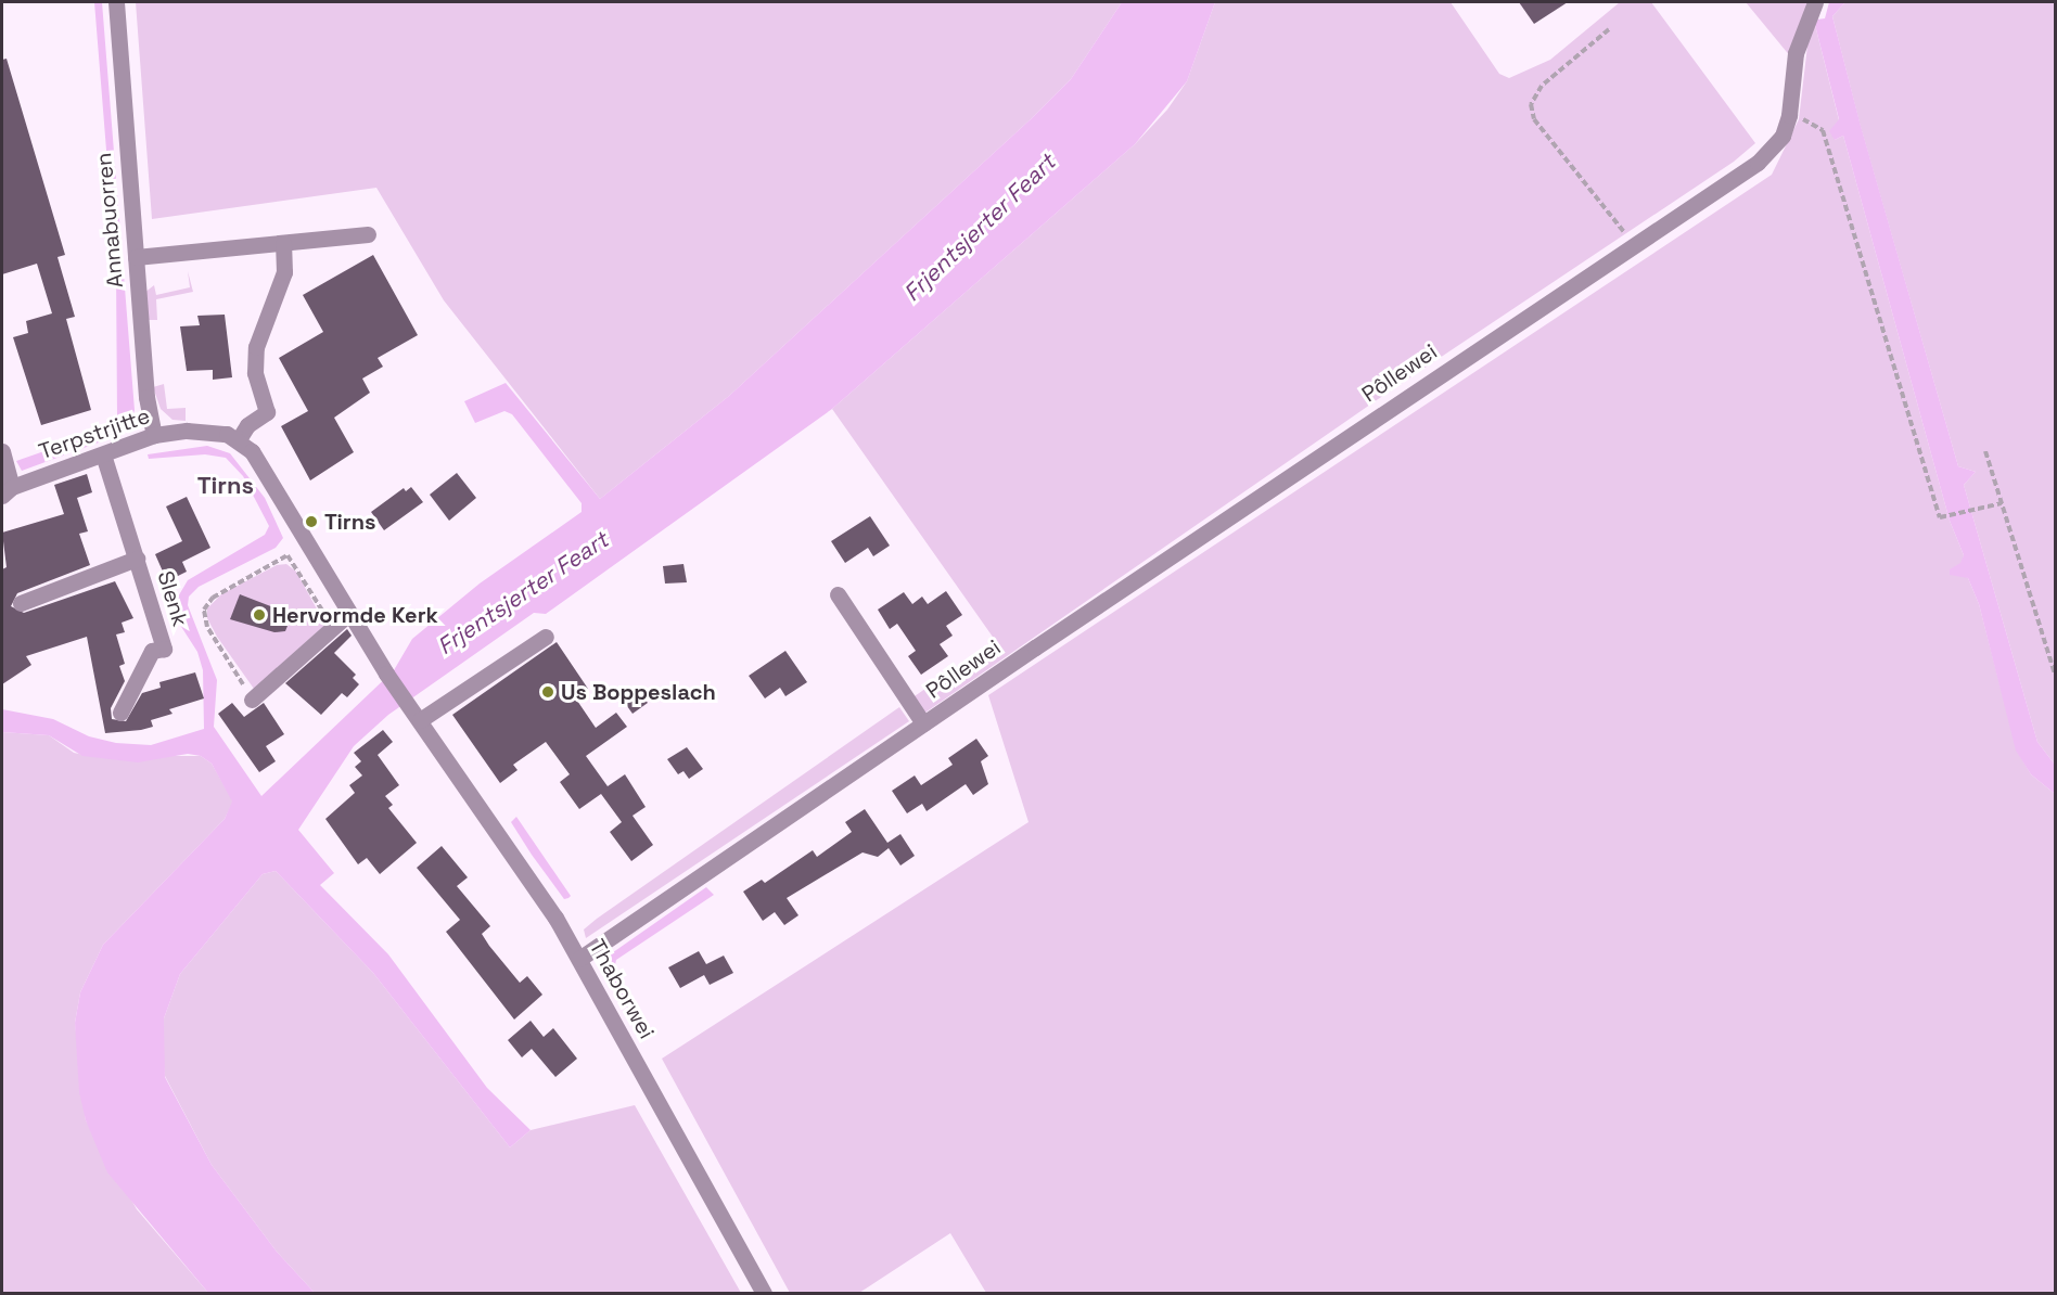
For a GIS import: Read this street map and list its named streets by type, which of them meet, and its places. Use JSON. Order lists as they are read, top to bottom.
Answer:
{
  "streets": {
    "street": [
      "Annabuorren",
      "Pôllewei",
      "Terpstrjitte",
      "Slenk",
      "Thaborwei"
    ]
  },
  "crossings": [
    ["Annabuorren", "Terpstrjitte"],
    ["Pôllewei", "Thaborwei"],
    ["Terpstrjitte", "Slenk"]
  ],
  "districts": ["Tirns"],
  "water": ["Frjentsjerter Feart"],
  "places": ["Tirns", "Hervormde Kerk", "Us Boppeslach"]
}
